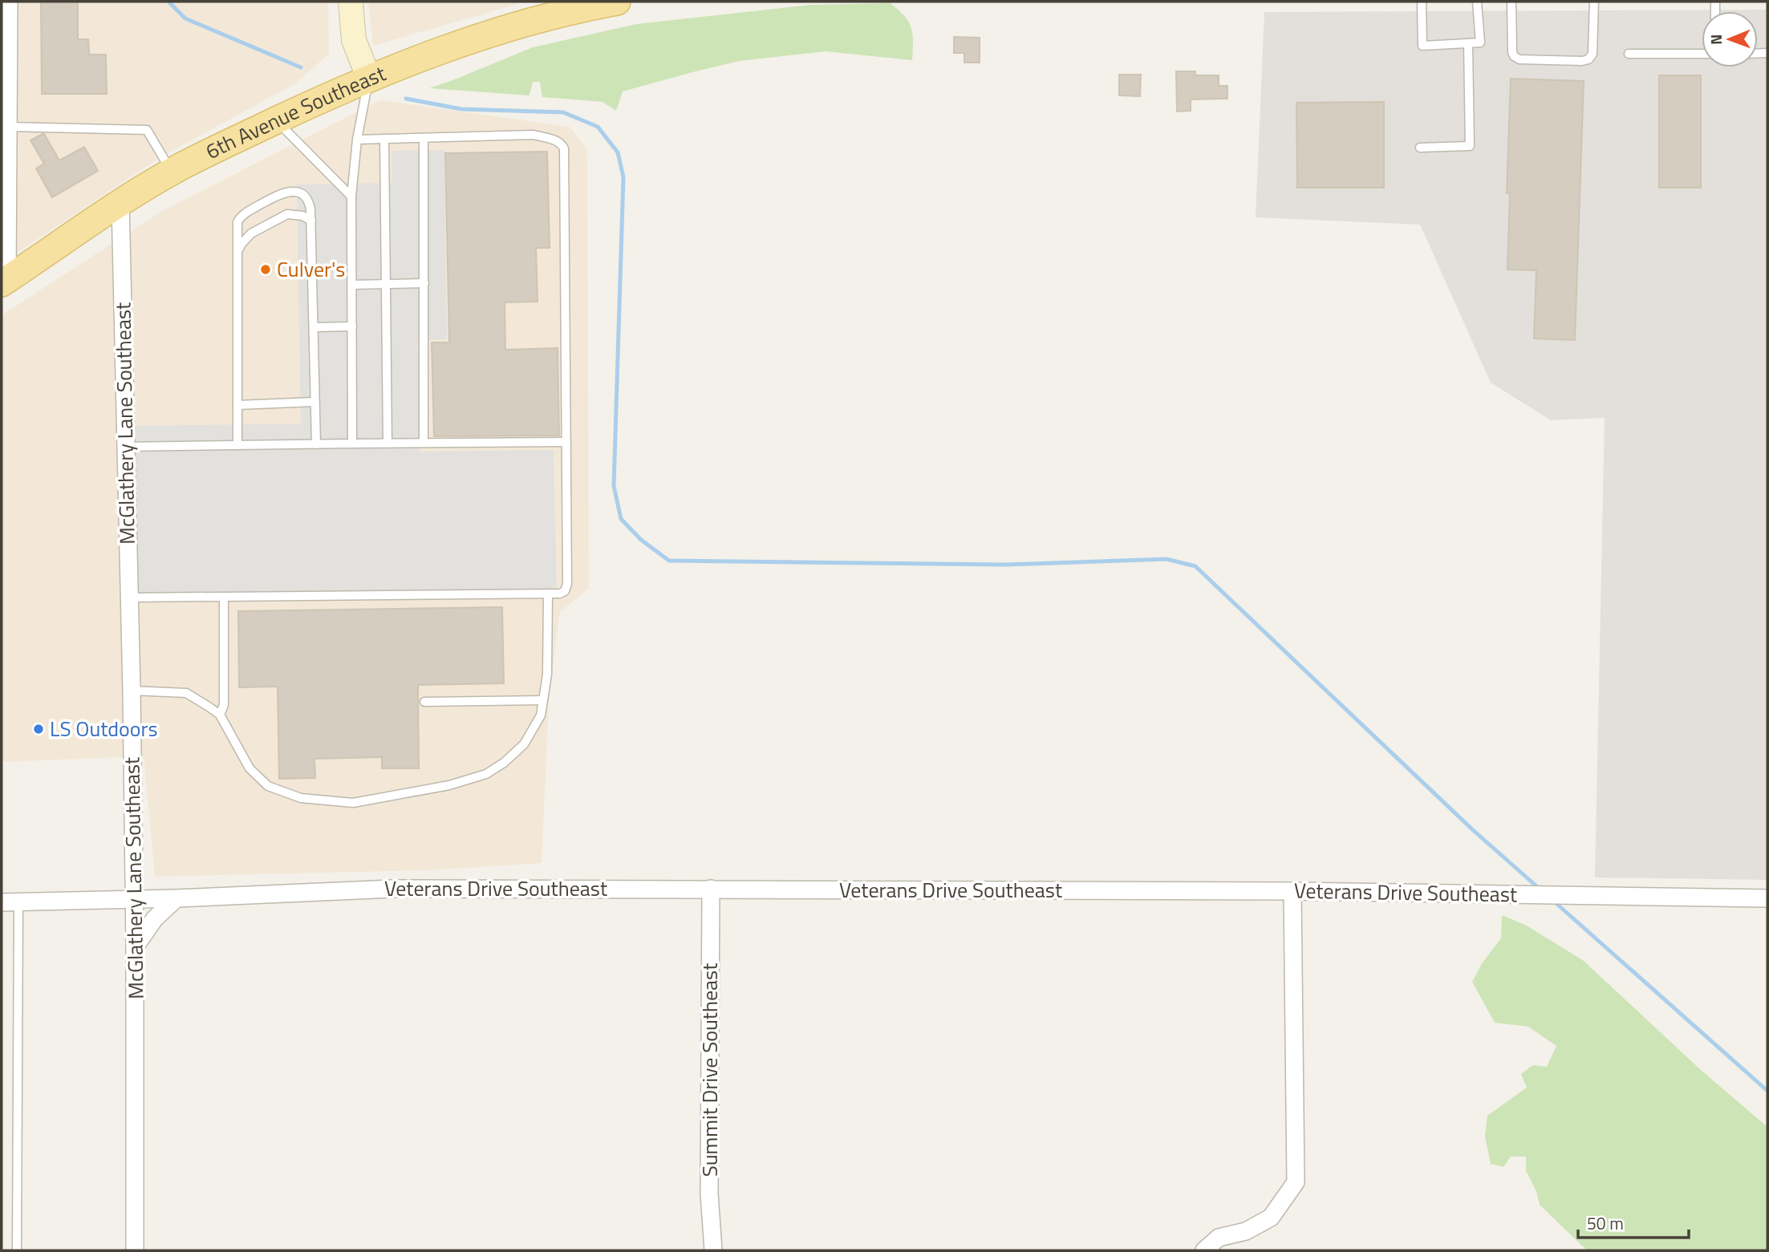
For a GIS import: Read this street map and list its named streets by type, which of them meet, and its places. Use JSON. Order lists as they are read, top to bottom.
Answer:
{
  "streets": {
    "main road": ["6th Avenue Southeast"],
    "street": ["McGlathery Lane Southeast", "Veterans Drive Southeast", "Summit Drive Southeast"]
  },
  "crossings": [
    ["6th Avenue Southeast", "McGlathery Lane Southeast"],
    ["McGlathery Lane Southeast", "Veterans Drive Southeast"],
    ["Veterans Drive Southeast", "Summit Drive Southeast"]
  ],
  "places": ["Culver's", "LS Outdoors"],
  "scale_bar": "50 m",
  "north": "left"
}
